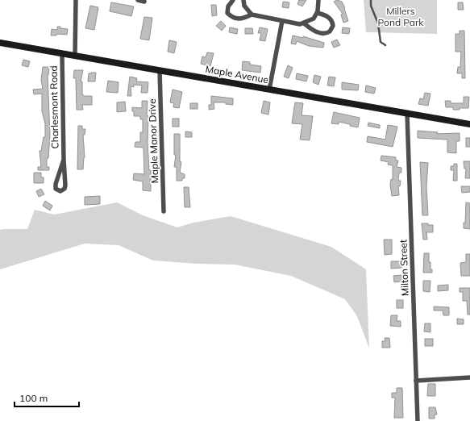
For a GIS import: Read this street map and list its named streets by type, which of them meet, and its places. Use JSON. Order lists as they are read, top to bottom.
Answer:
{
  "streets": {
    "main road": ["Maple Avenue"],
    "street": ["Charlesmont Road", "Maple Manor Drive", "Milton Street"]
  },
  "crossings": [
    ["Maple Avenue", "Charlesmont Road"],
    ["Maple Avenue", "Maple Manor Drive"],
    ["Maple Avenue", "Milton Street"]
  ],
  "parks": ["Millers Pond Park"],
  "scale_bar": "100 m"
}
